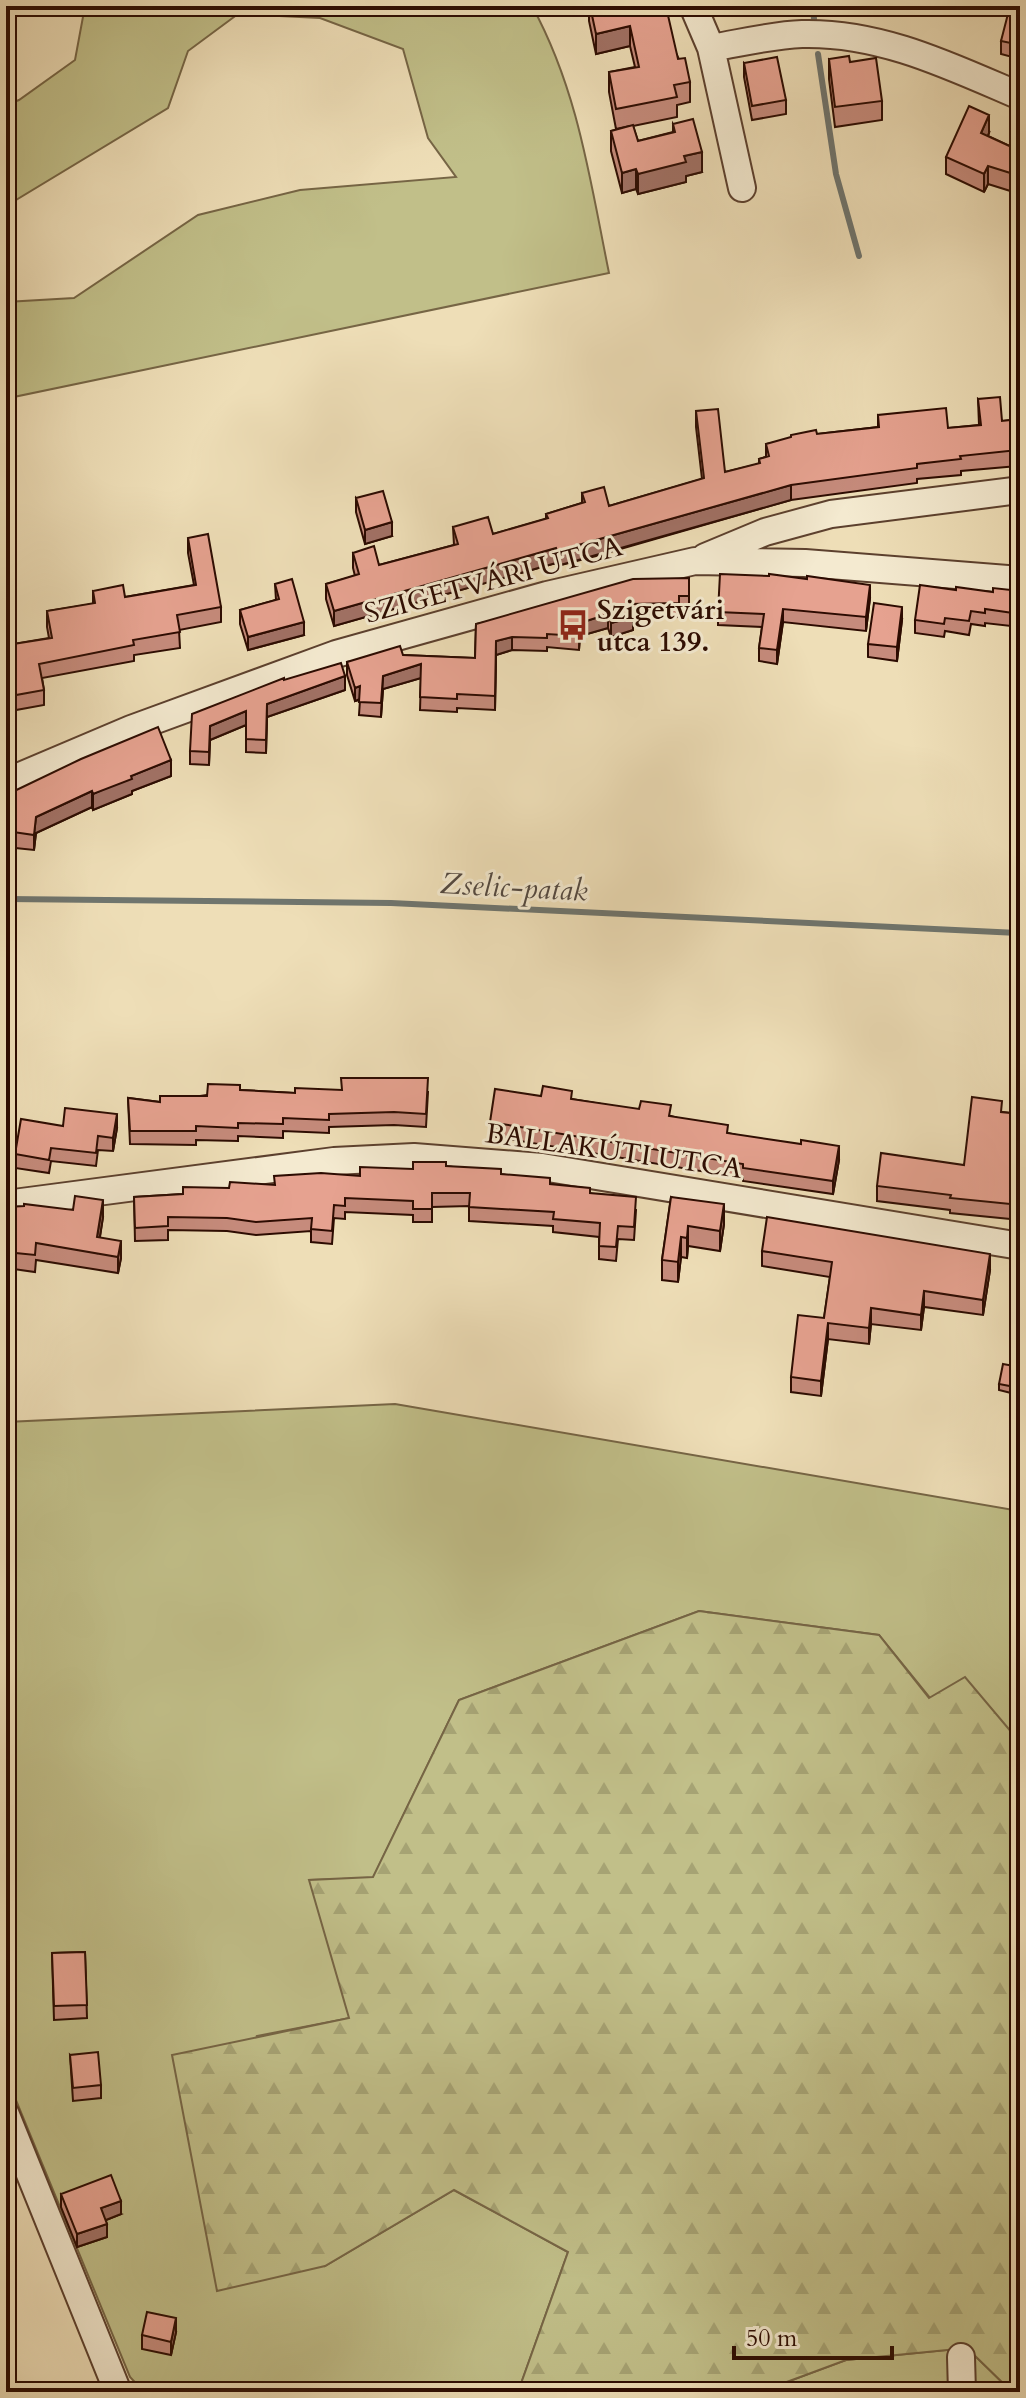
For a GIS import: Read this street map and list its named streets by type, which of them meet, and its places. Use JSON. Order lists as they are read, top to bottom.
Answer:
{
  "streets": {
    "street": ["SZIGETVÁRI UTCA", "BALLAKÚTI UTCA"]
  },
  "water": ["Zselic-patak"],
  "places": {
    "bus stop": ["Szigetvári utca 139."]
  },
  "scale_bar": "50 m"
}
